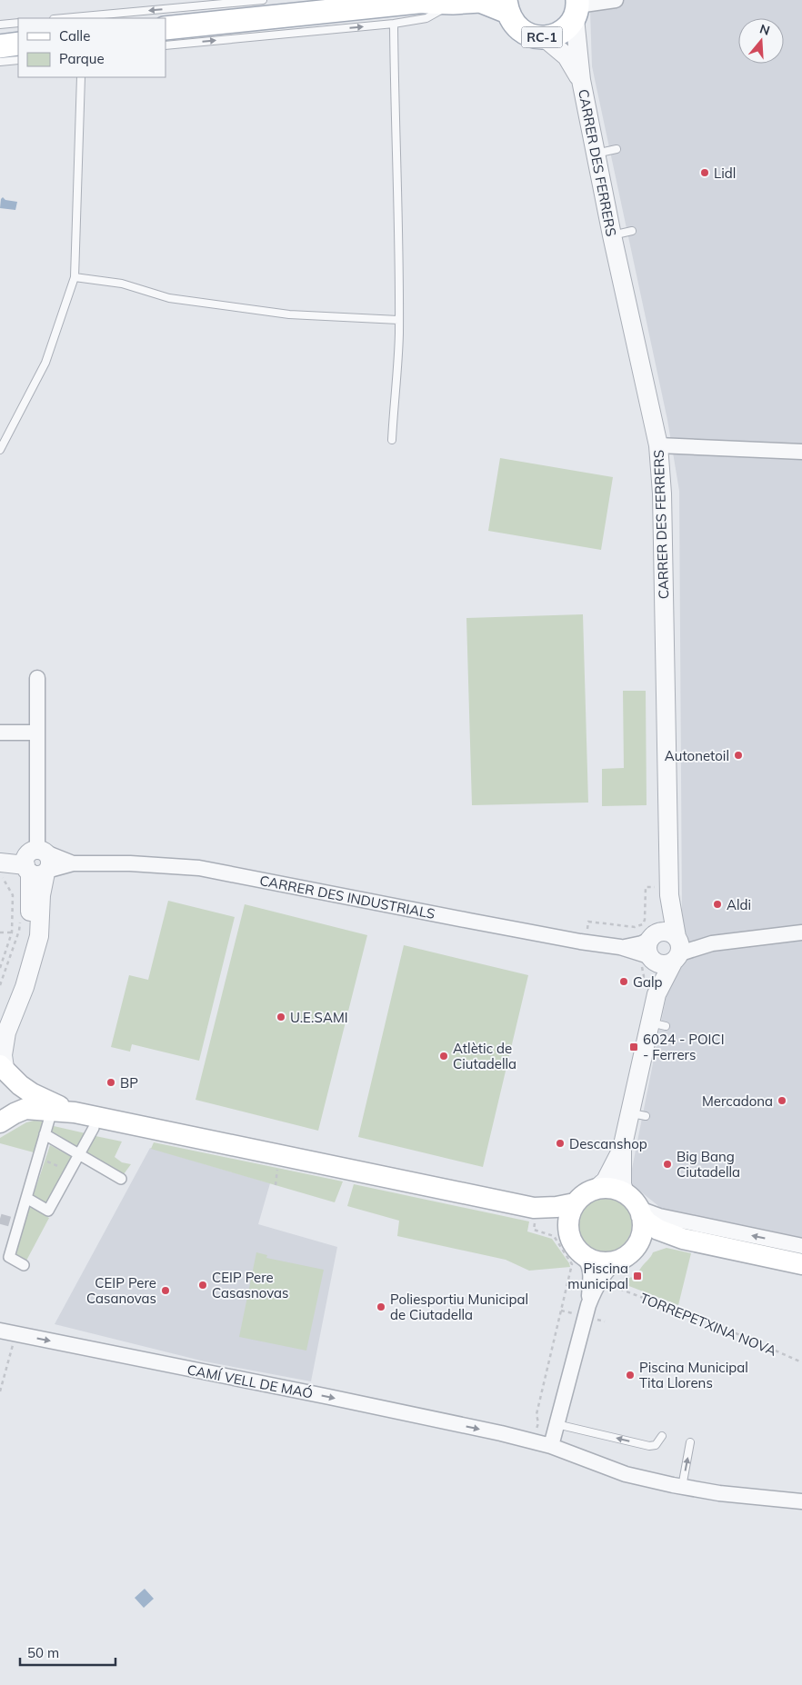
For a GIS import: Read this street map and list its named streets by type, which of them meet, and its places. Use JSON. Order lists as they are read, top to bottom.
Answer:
{
  "streets": {
    "main road": ["RC-1"],
    "street": ["CARRER DES FERRERS", "CARRER DES INDUSTRIALS", "CAMÍ VELL DE MAÓ"],
    "path": ["TORREPETXINA NOVA"]
  },
  "crossings": [
    ["RC-1", "CARRER DES FERRERS"],
    ["CARRER DES FERRERS", "CARRER DES INDUSTRIALS"]
  ],
  "one_way": ["CAMÍ VELL DE MAÓ"],
  "places": {
    "other": [
      "Lidl",
      "Autonetoil",
      "Aldi",
      "Galp",
      "U.E.SAMI",
      "Atlètic de Ciutadella",
      "BP",
      "Mercadona",
      "Descanshop",
      "Big Bang Ciutadella",
      "CEIP Pere Casasnovas",
      "CEIP Pere Casanovas",
      "Poliesportiu Municipal de Ciutadella",
      "Piscina Municipal Tita Llorens"
    ],
    "transit": ["6024 - POICI - Ferrers", "Piscina municipal"]
  },
  "legend": ["Calle", "Parque"],
  "scale_bar": "50 m",
  "north": "top"
}
